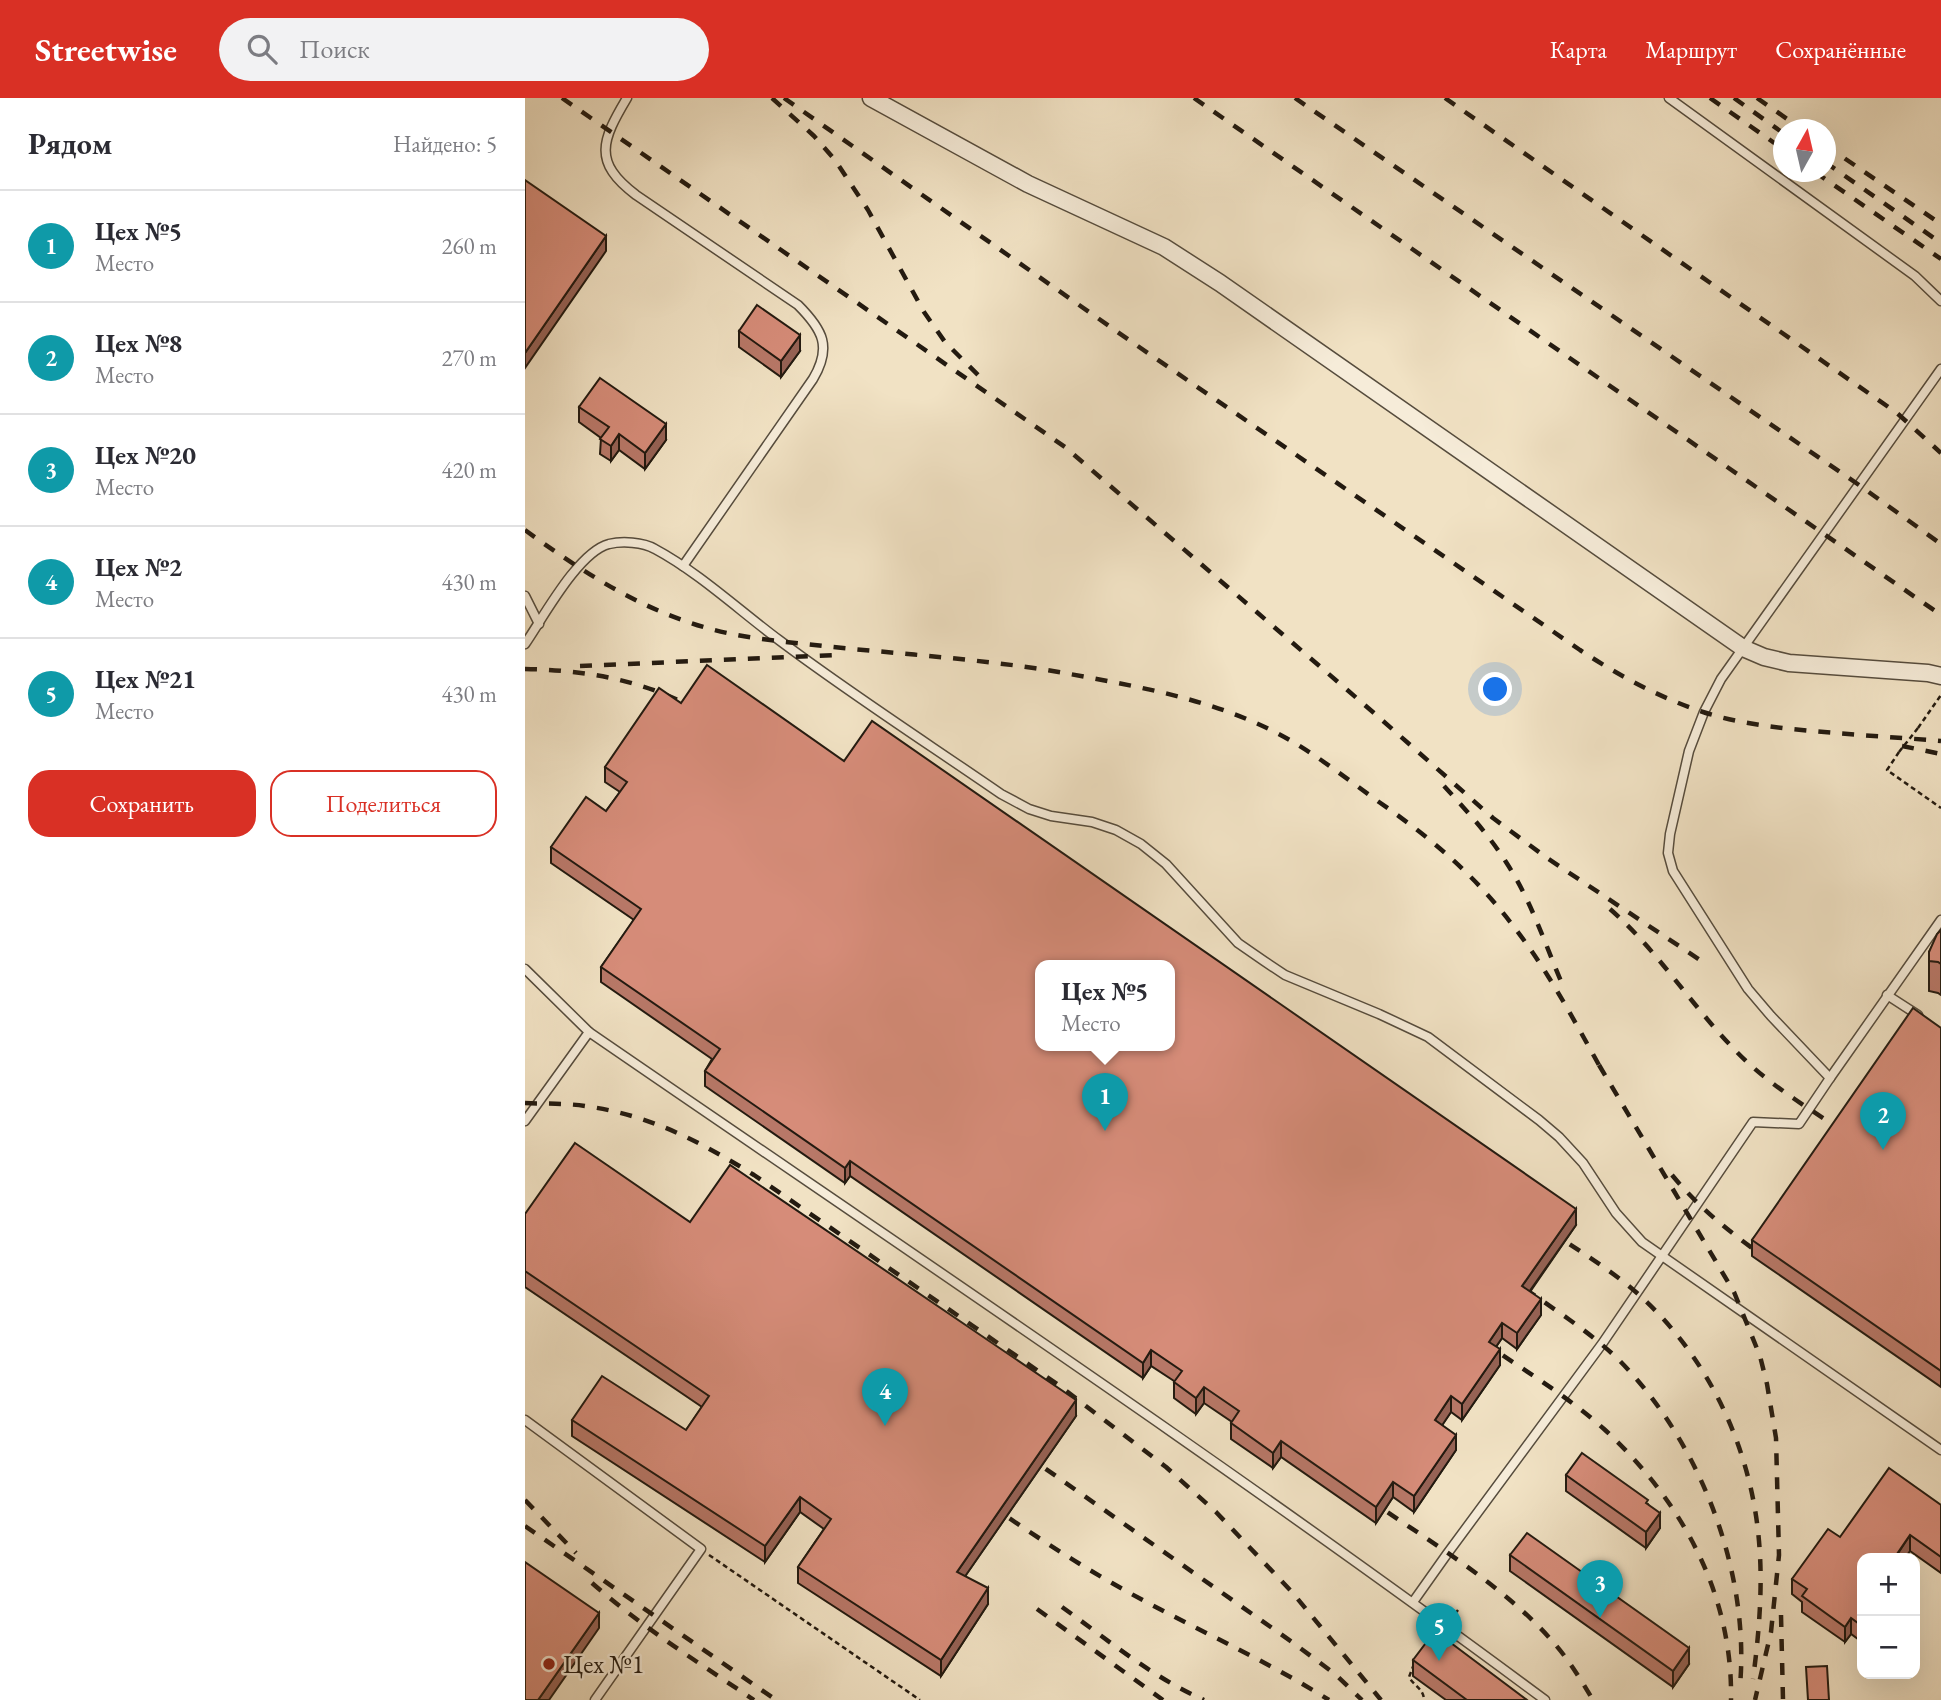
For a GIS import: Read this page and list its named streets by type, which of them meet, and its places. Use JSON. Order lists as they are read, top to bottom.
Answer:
{
  "places": ["Цех №1"],
  "north": "top",
  "page": {
    "header": "Streetwise",
    "search": "Поиск",
    "nav": ["Карта", "Маршрут", "Сохранённые"],
    "heading": ["Рядом", "Найдено: 5"],
    "list": [
      {
        "mark": "1",
        "name": "Цех №5",
        "note": "Место",
        "value": "260 m"
      },
      {
        "mark": "2",
        "name": "Цех №8",
        "note": "Место",
        "value": "270 m"
      },
      {
        "mark": "3",
        "name": "Цех №20",
        "note": "Место",
        "value": "420 m"
      },
      {
        "mark": "4",
        "name": "Цех №2",
        "note": "Место",
        "value": "430 m"
      },
      {
        "mark": "5",
        "name": "Цех №21",
        "note": "Место",
        "value": "430 m"
      }
    ],
    "buttons": ["Сохранить", "Поделиться"],
    "popup": ["Цех №5", "Место"],
    "pins": [
      "1",
      "2",
      "4",
      "3",
      "5"
    ],
    "map_buttons": ["+", "−"]
  }
}
